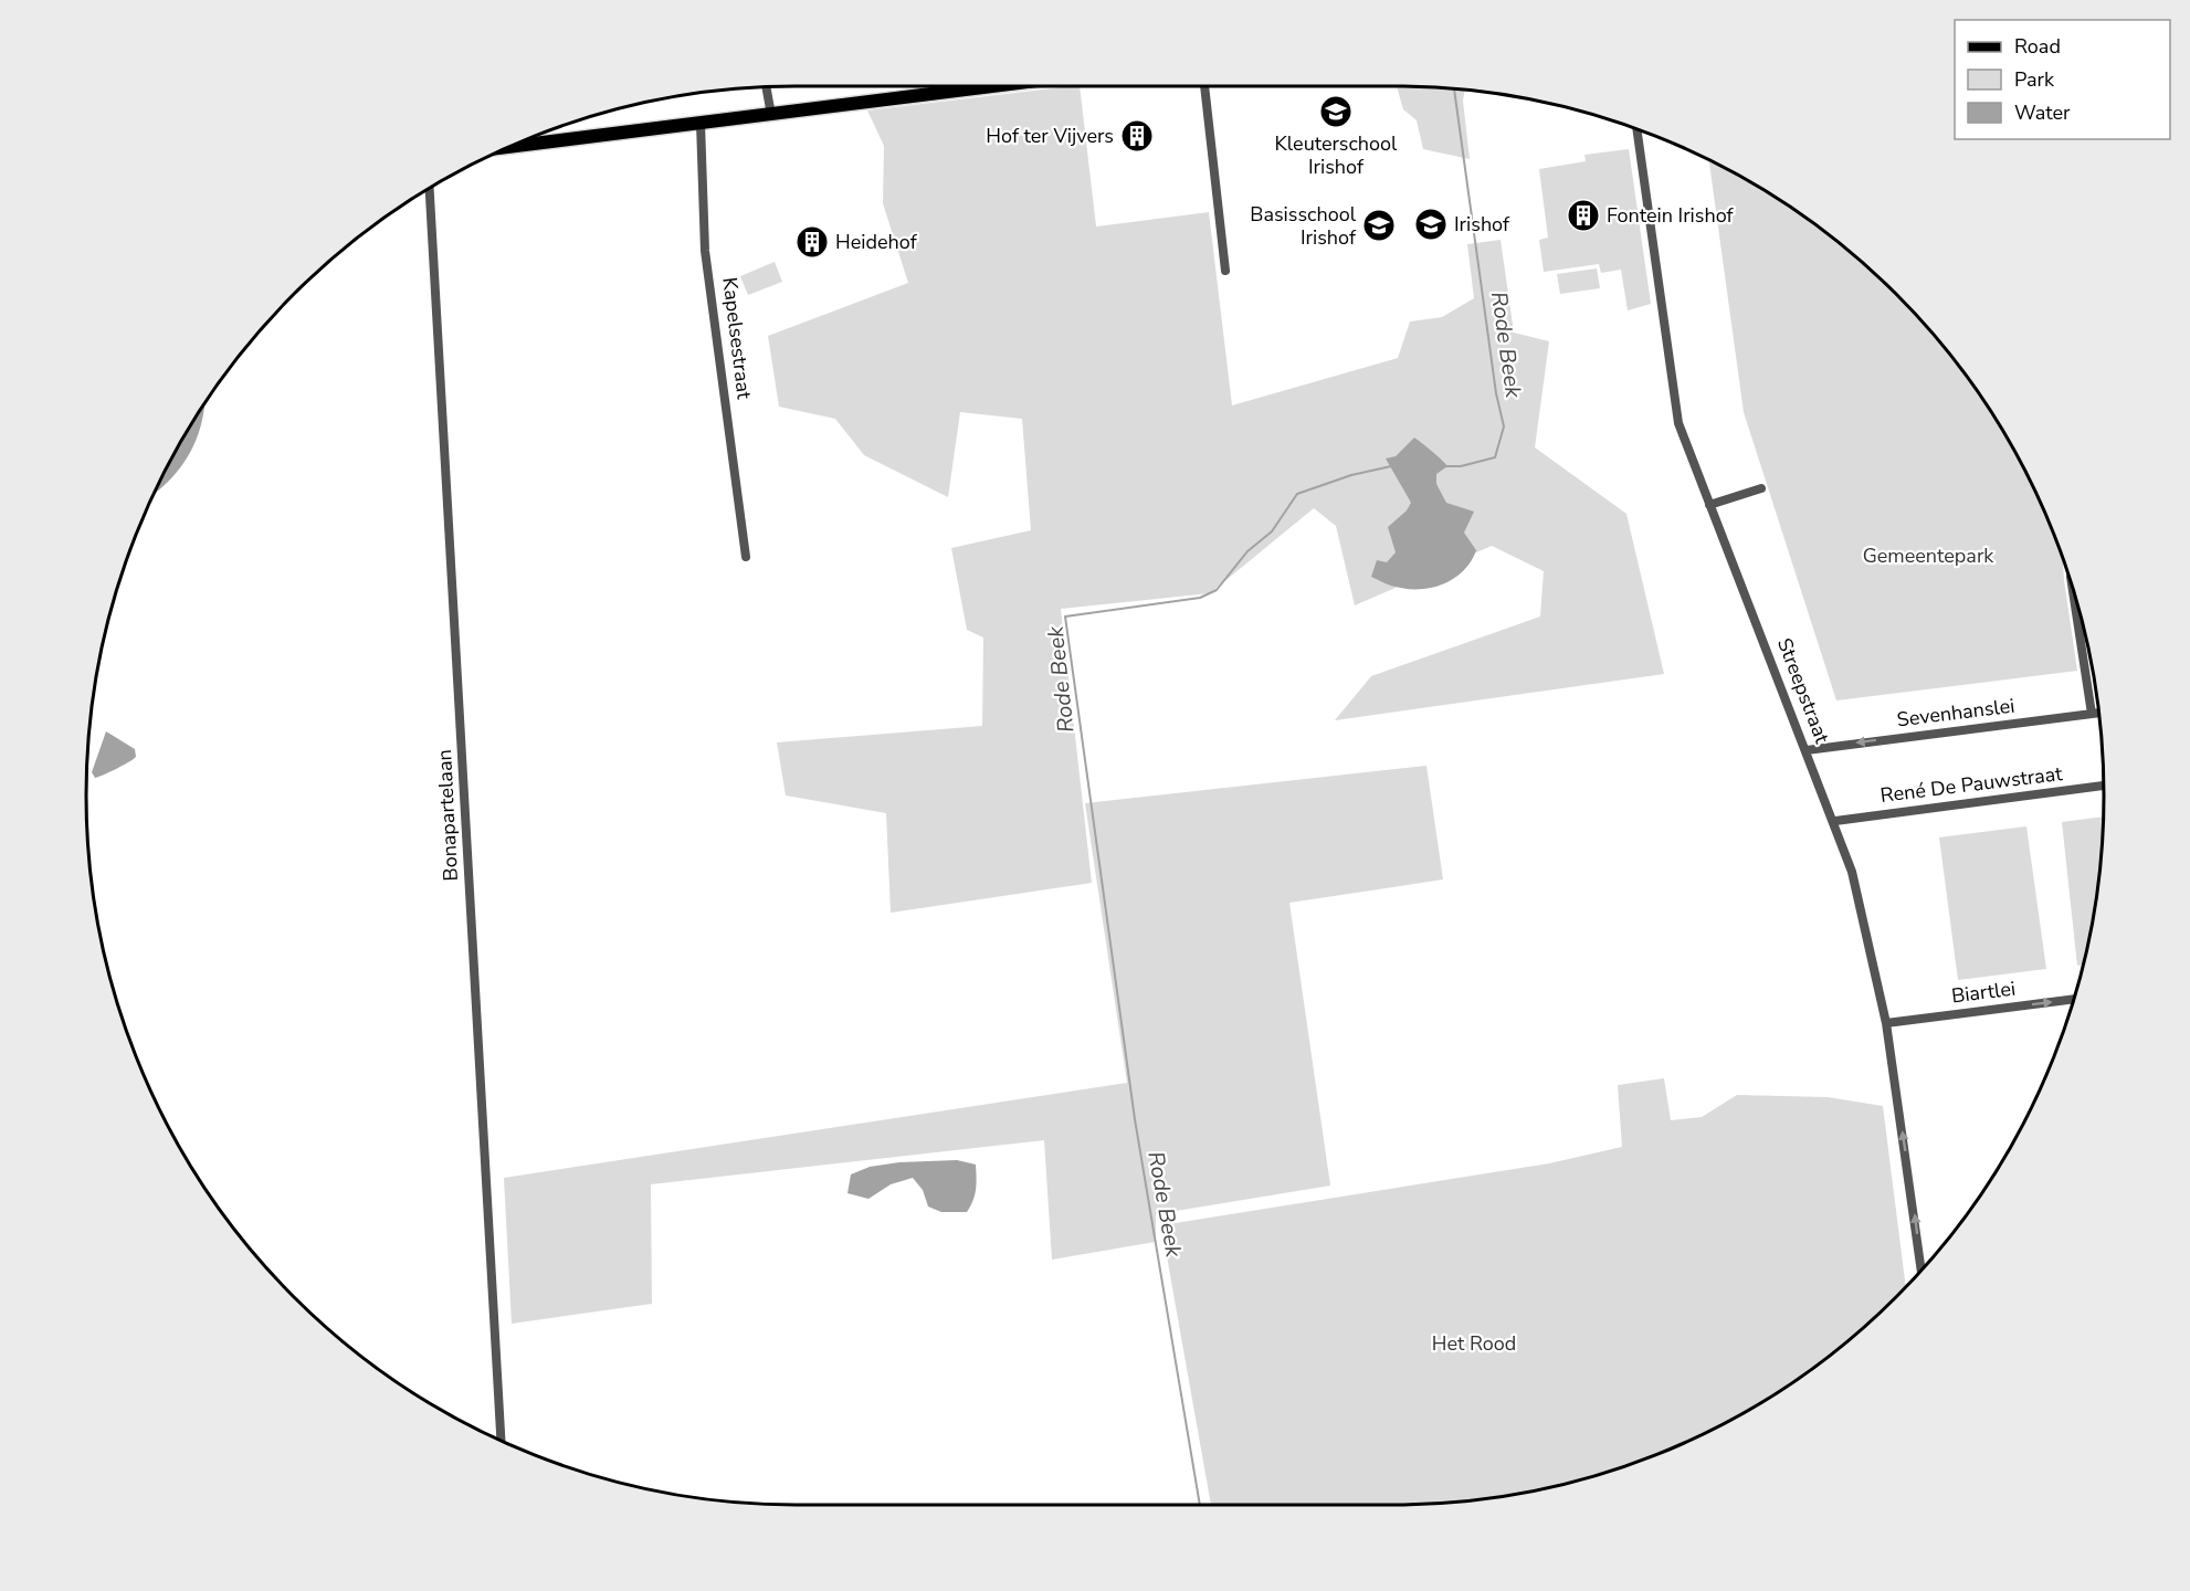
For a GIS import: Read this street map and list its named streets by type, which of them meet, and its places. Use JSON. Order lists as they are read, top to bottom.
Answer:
{
  "streets": {
    "street": [
      "Kapelsestraat",
      "Streepstraat",
      "Sevenhanslei",
      "René De Pauwstraat",
      "Bonapartelaan",
      "Biartlei"
    ]
  },
  "crossings": [
    ["Streepstraat", "Sevenhanslei"],
    ["Streepstraat", "René De Pauwstraat"],
    ["Streepstraat", "Biartlei"]
  ],
  "one_way": ["Sevenhanslei", "Biartlei"],
  "water": ["Rode Beek"],
  "parks": ["Gemeentepark", "Het Rood"],
  "places": {
    "school or university": ["Kleuterschool Irishof", "Irishof", "Basisschool Irishof"],
    "building": ["Hof ter Vijvers", "Fontein Irishof", "Heidehof"]
  },
  "legend": ["Road", "Park", "Water"]
}
